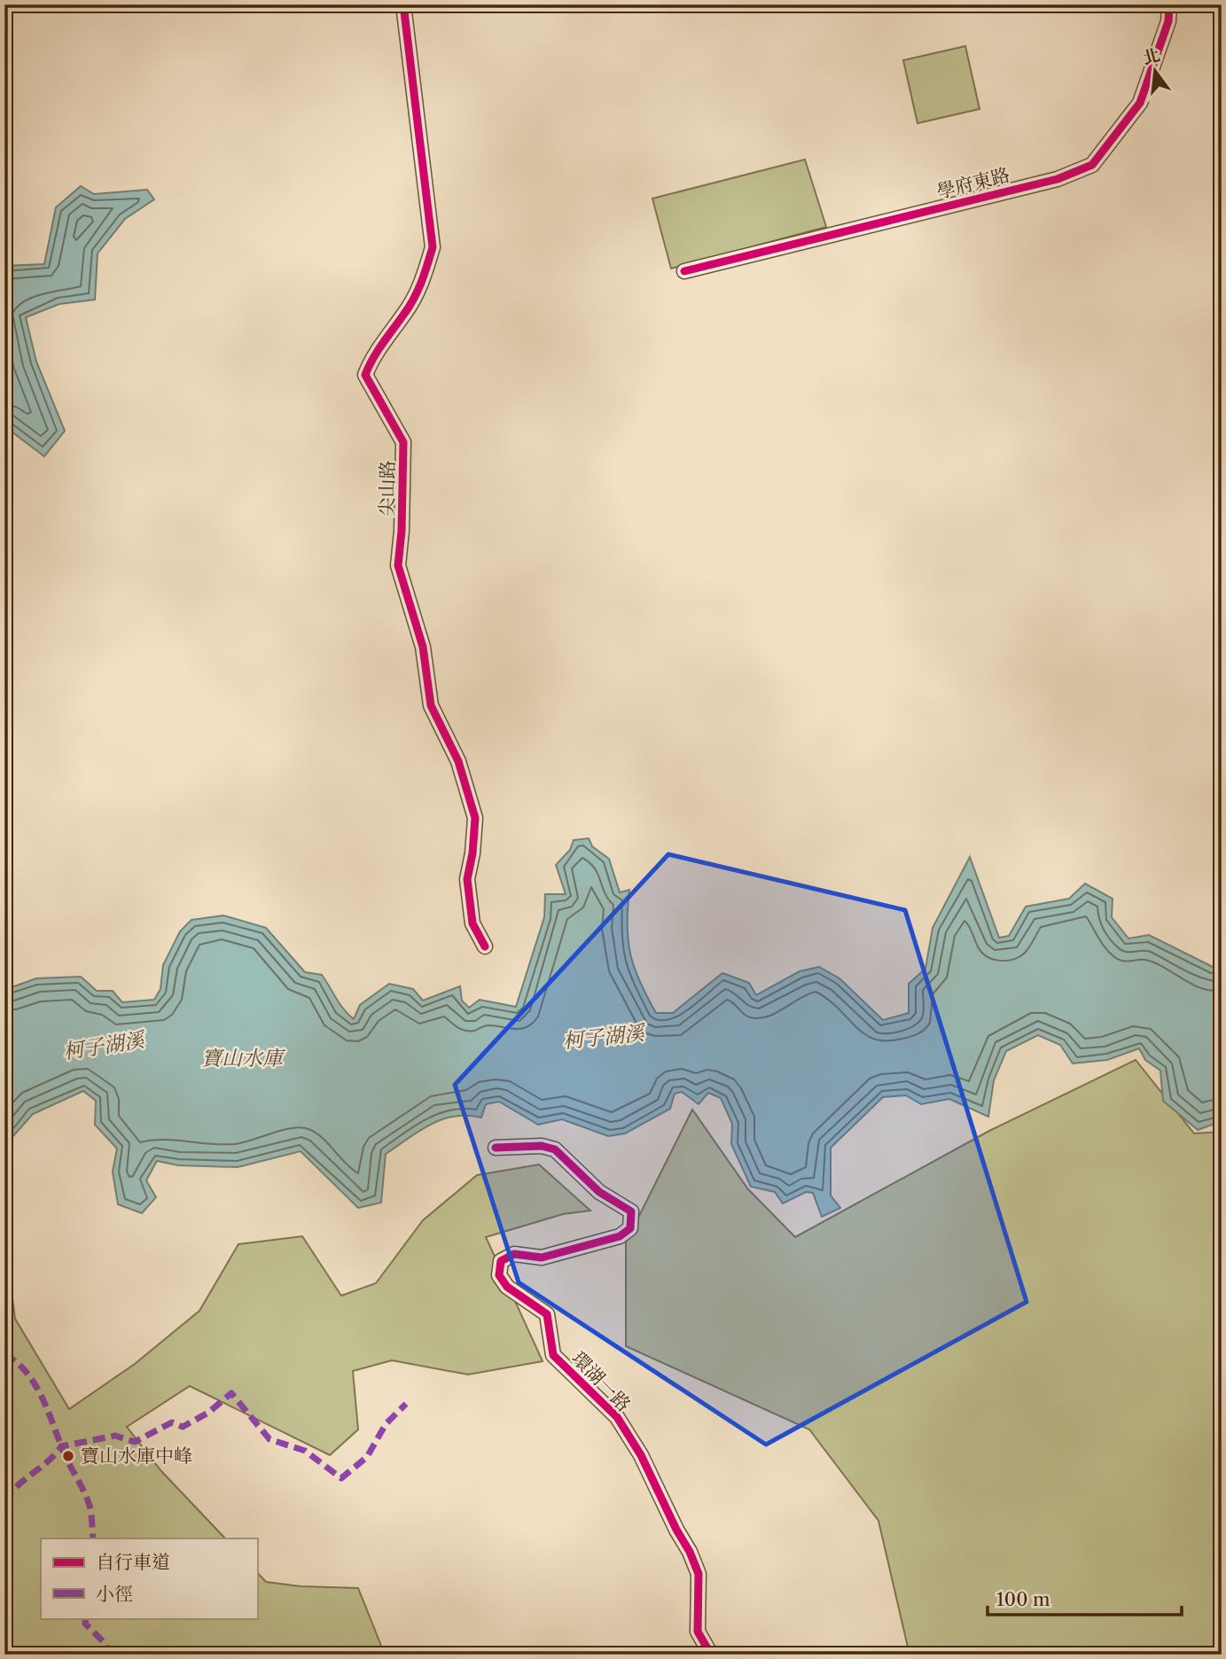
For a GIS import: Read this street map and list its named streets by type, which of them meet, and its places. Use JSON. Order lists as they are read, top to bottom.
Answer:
{
  "streets": {
    "street": ["學府東路", "尖山路", "環湖一路"]
  },
  "water": ["柯子湖溪", "寶山水庫"],
  "places": ["寶山水庫中峰"],
  "legend": ["自行車道", "小徑"],
  "scale_bar": "100 m",
  "north": "top"
}
